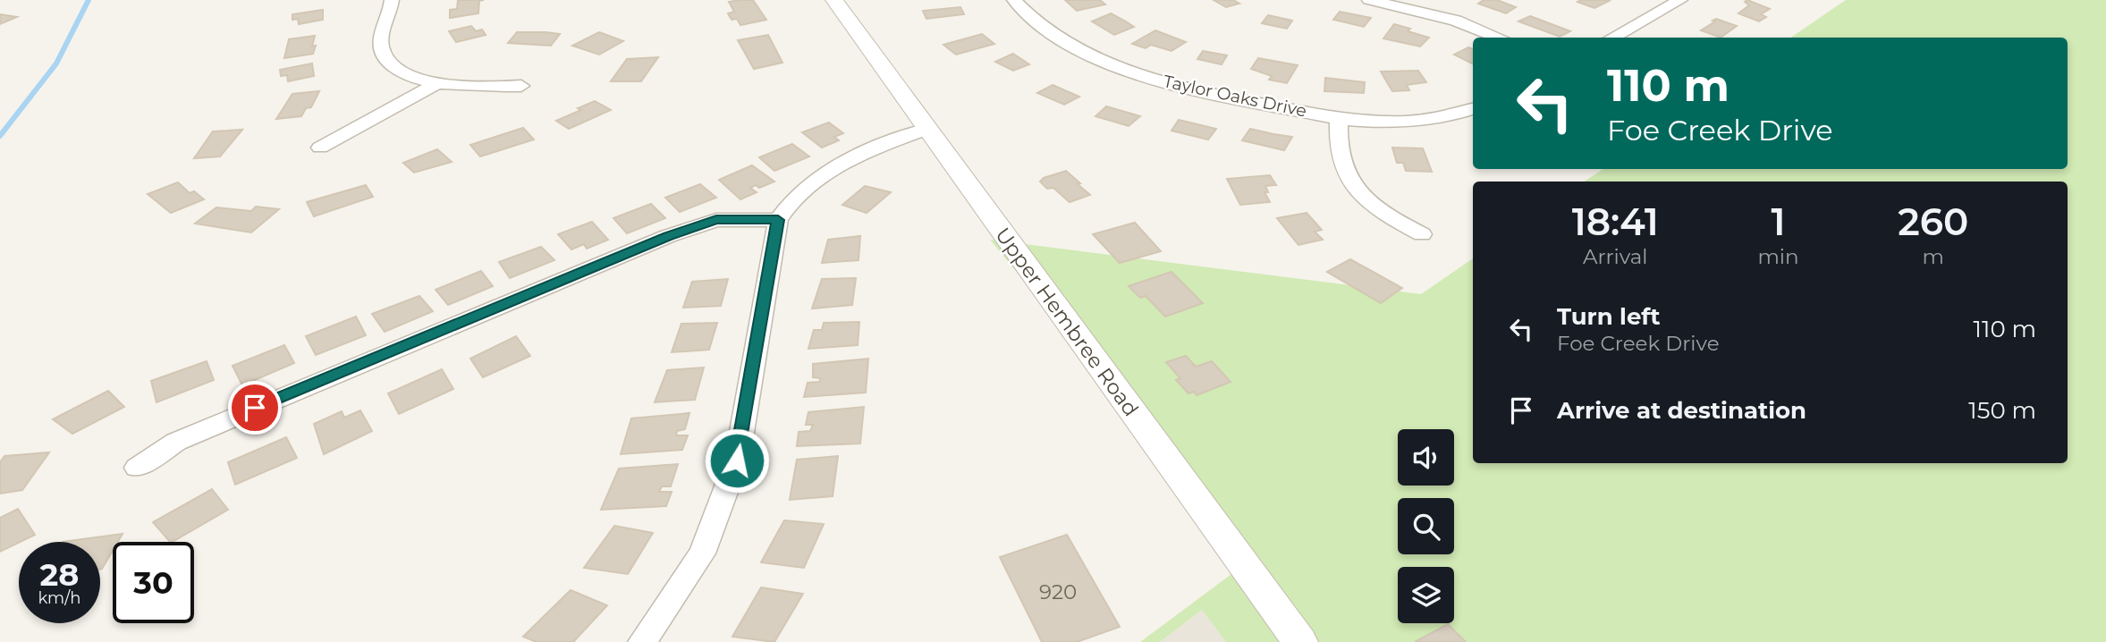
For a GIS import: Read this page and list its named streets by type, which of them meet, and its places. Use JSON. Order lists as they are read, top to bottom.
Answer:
{
  "streets": {
    "street": ["Taylor Oaks Drive", "Upper Hembree Road"]
  },
  "house_numbers": ["920"],
  "page": {
    "turn": ["110 m", "Foe Creek Drive"],
    "eta": [
      "18:41",
      "Arrival",
      "1",
      "min",
      "260",
      "m"
    ],
    "list": [
      {
        "name": "Turn left",
        "note": "Foe Creek Drive",
        "value": "110 m"
      },
      {
        "name": "Arrive at destination",
        "value": "150 m"
      }
    ],
    "speed": "28 km/h",
    "limit": "30"
  }
}
